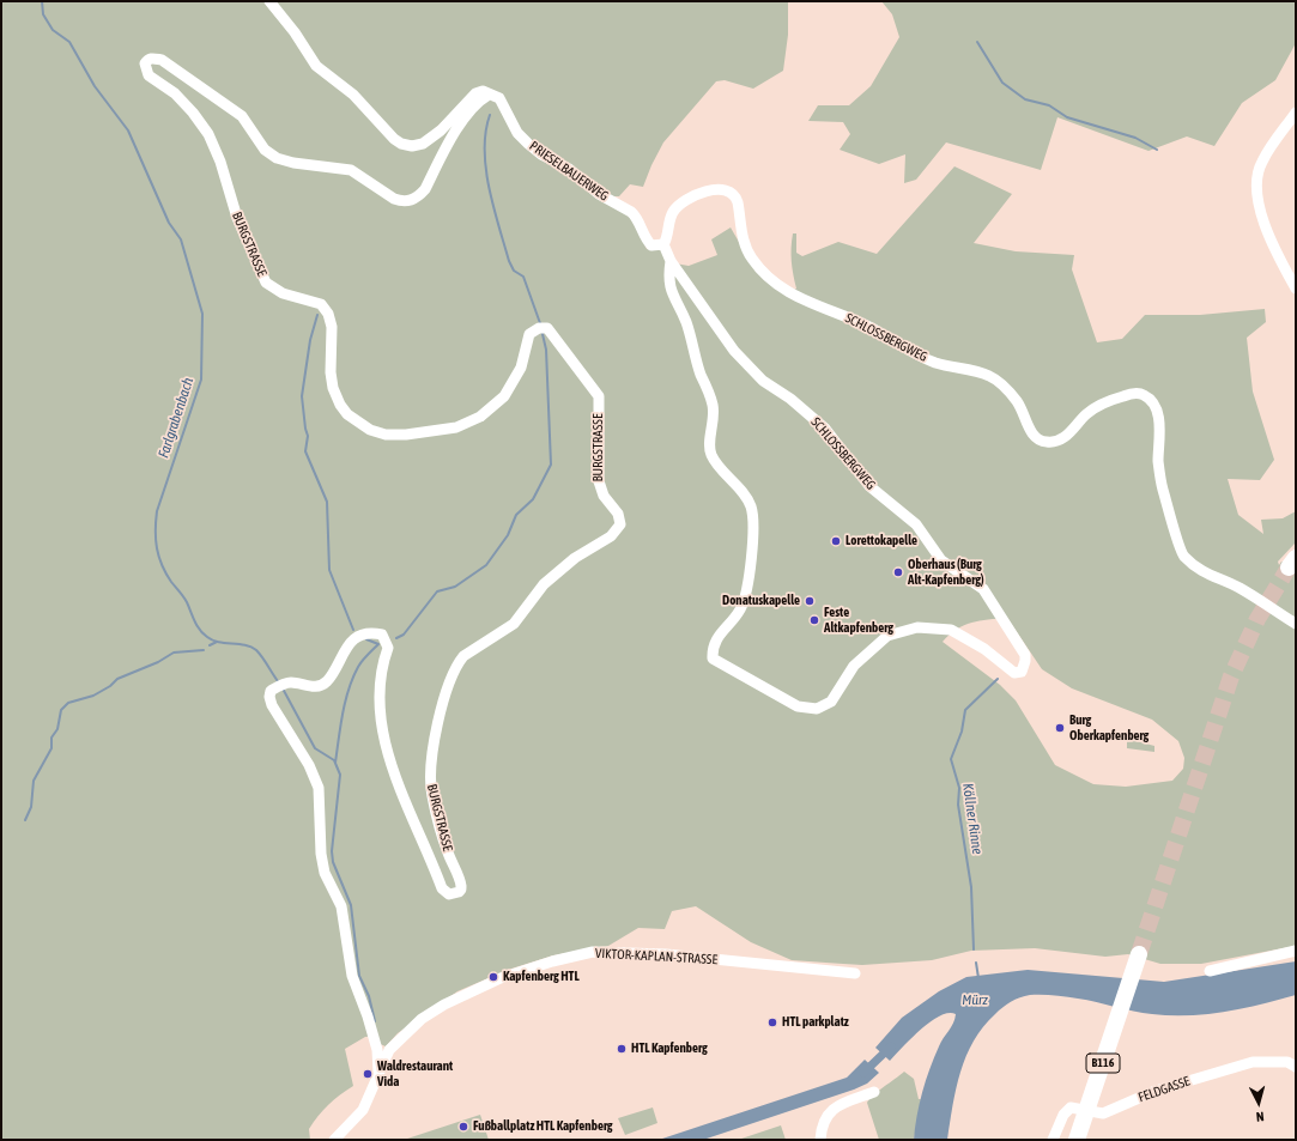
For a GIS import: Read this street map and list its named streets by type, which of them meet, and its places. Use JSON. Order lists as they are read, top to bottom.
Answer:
{
  "streets": {
    "highway": ["B116"],
    "street": [
      "PRIESELBAUERWEG",
      "BURGSTRASSE",
      "SCHLOSSBERGWEG",
      "VIKTOR-KAPLAN-STRASSE",
      "FELDGASSE"
    ]
  },
  "crossings": [
    ["PRIESELBAUERWEG", "BURGSTRASSE"],
    ["PRIESELBAUERWEG", "SCHLOSSBERGWEG"],
    ["BURGSTRASSE", "VIKTOR-KAPLAN-STRASSE"]
  ],
  "water": ["Farlgrabenbach", "Köllner Rinne", "Mürz"],
  "places": [
    "Lorettokapelle",
    "Oberhaus (Burg Alt-Kapfenberg)",
    "Donatuskapelle",
    "Feste Altkapfenberg",
    "Burg Oberkapfenberg",
    "Kapfenberg HTL",
    "HTL parkplatz",
    "HTL Kapfenberg",
    "Waldrestaurant Vida",
    "Fußballplatz HTL Kapfenberg"
  ],
  "north": "bottom"
}
